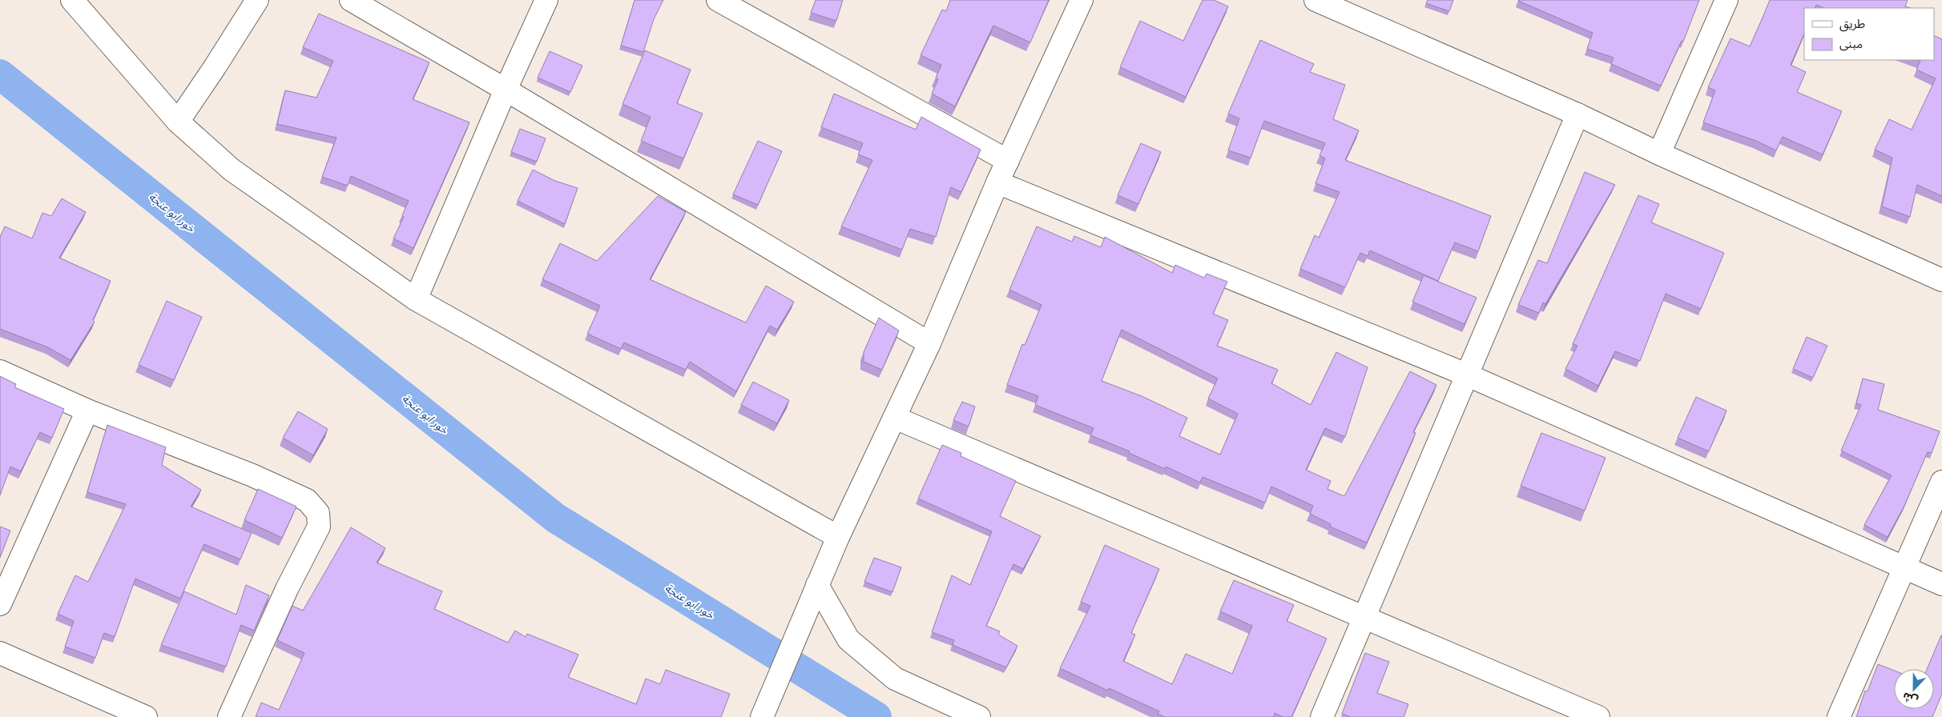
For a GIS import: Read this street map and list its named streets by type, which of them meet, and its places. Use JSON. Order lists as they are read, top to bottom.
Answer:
{
  "water": ["خور ابو عنجة"],
  "legend": ["طريق", "مبنى"],
  "north": "bottom"
}
